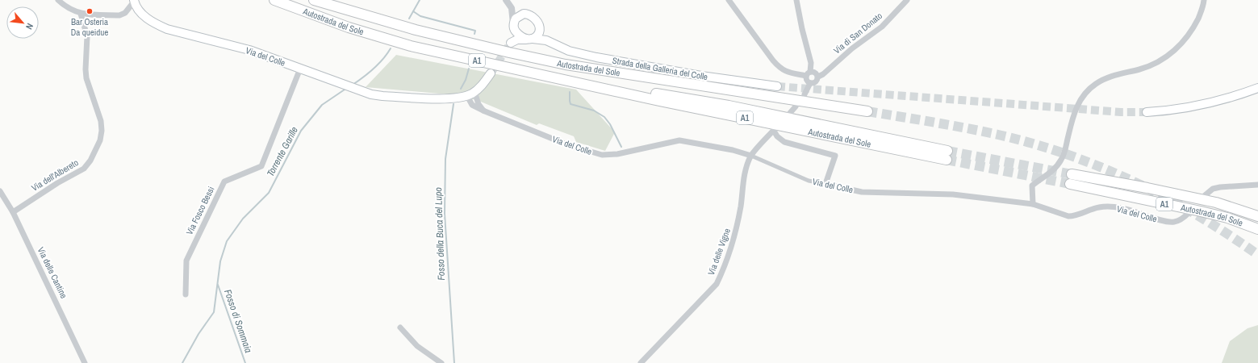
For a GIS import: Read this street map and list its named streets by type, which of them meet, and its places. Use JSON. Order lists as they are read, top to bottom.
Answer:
{
  "streets": {
    "highway": ["Autostrada del Sole", "A1"],
    "main road": ["Via del Colle", "Strada della Galleria del Colle"],
    "street": [
      "Via di San Donato",
      "Via dell'Albereto",
      "Via Fosco Bessi",
      "Via delle Vigne",
      "Via delle Cantine"
    ]
  },
  "crossings": [
    ["Via del Colle", "Via dell'Albereto"],
    ["Via del Colle", "Via Fosco Bessi"],
    ["Via del Colle", "Via delle Vigne"],
    ["Via dell'Albereto", "Via delle Cantine"]
  ],
  "water": ["Torrente Garille", "Fosso della Buca del Lupo", "Fosso di Sommaia"],
  "places": ["Bar Osteria Da queidue"],
  "north": "bottom right"
}
